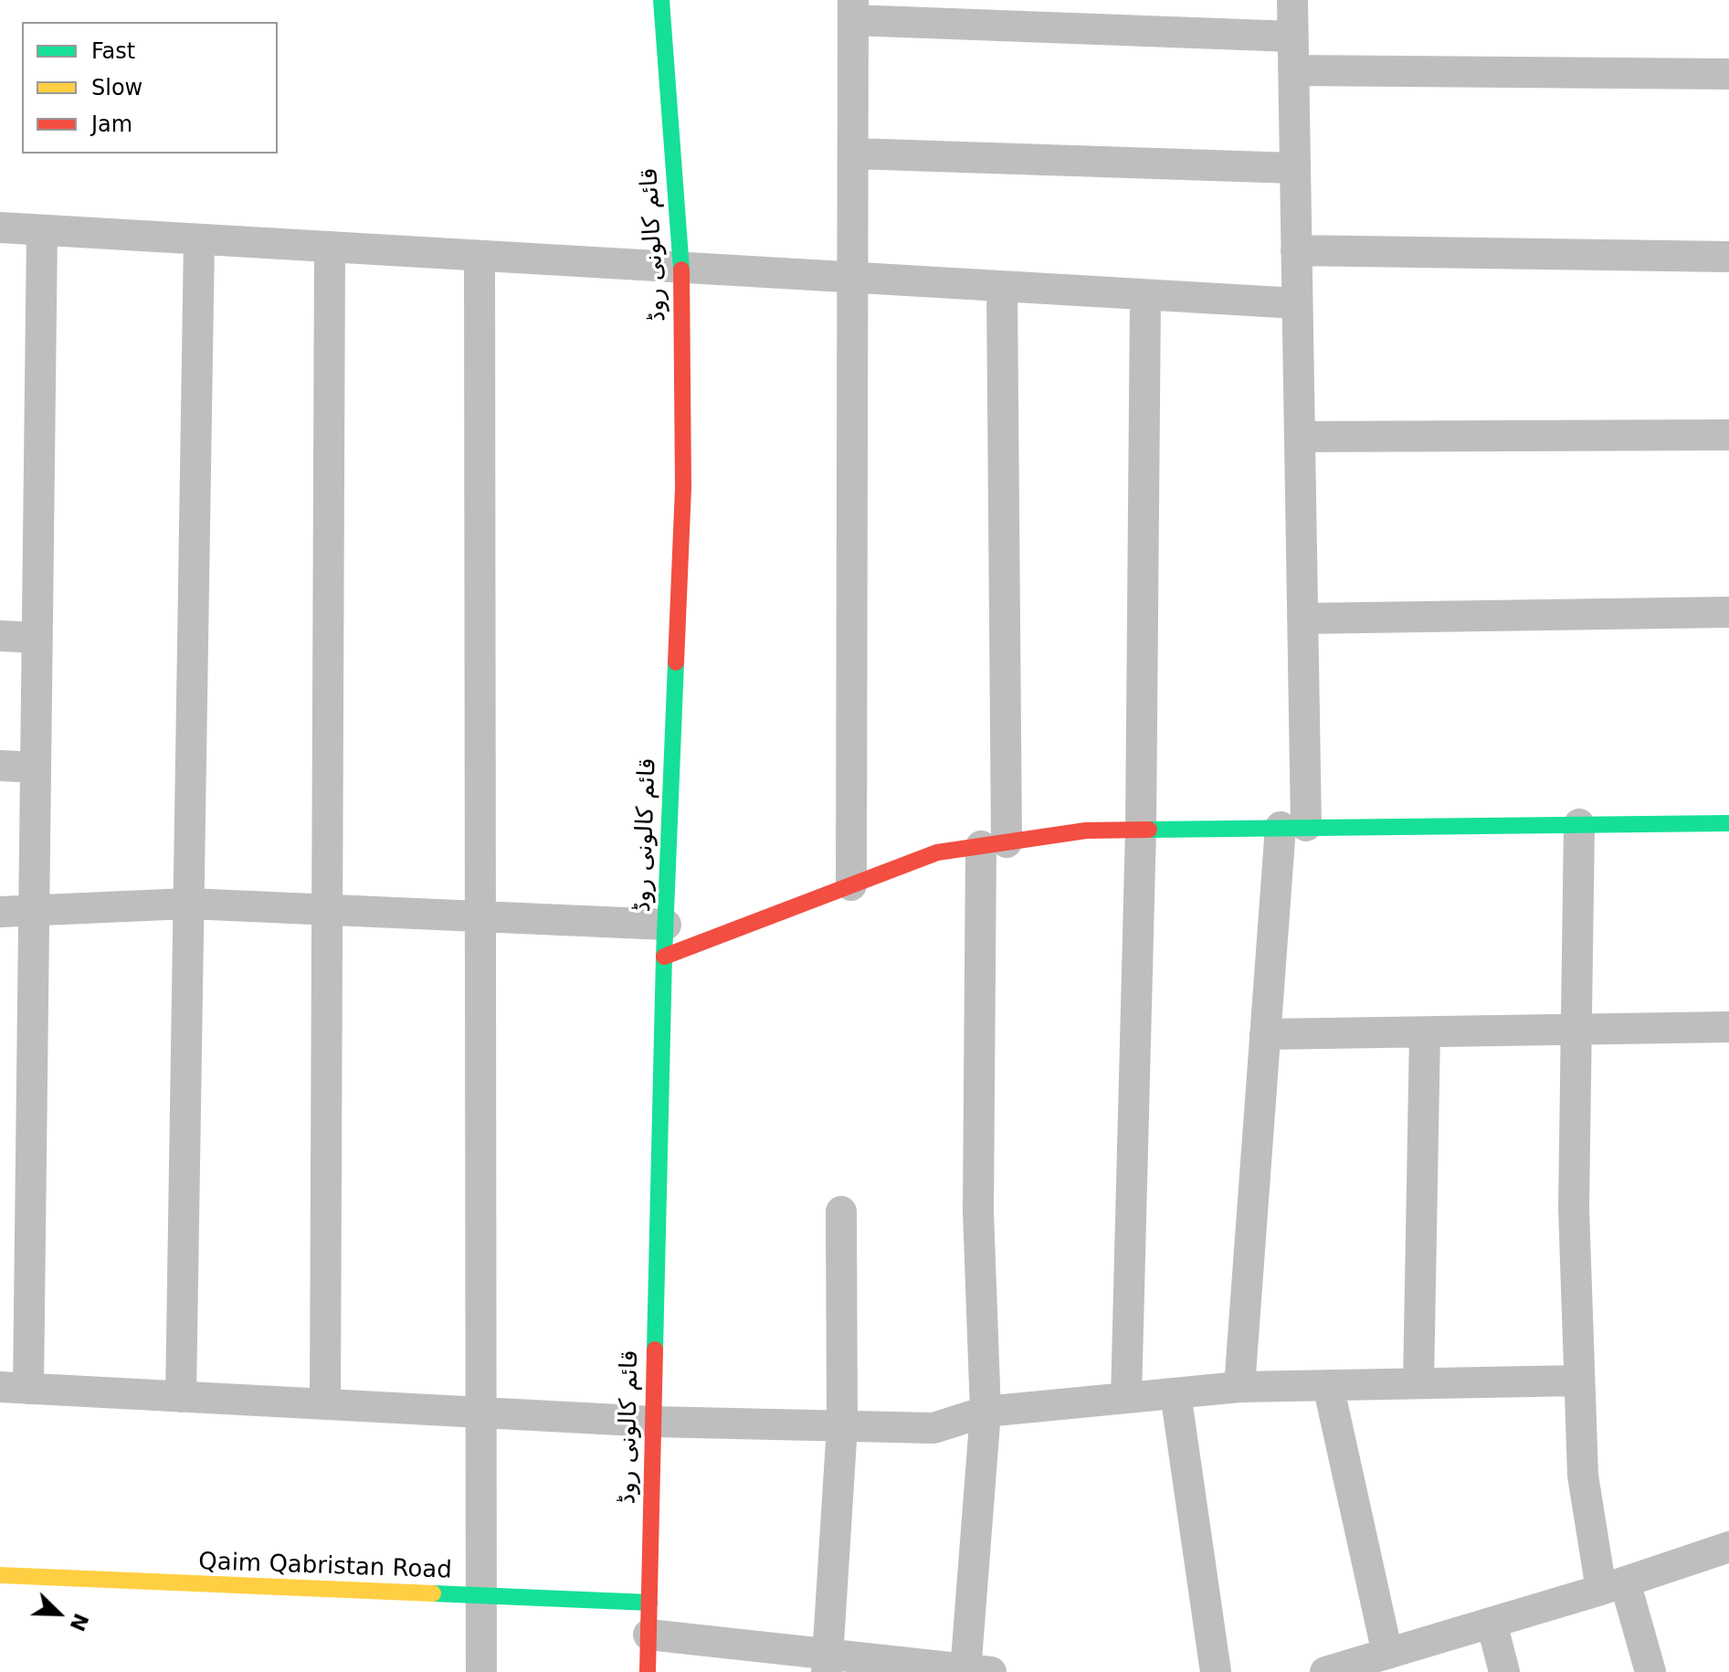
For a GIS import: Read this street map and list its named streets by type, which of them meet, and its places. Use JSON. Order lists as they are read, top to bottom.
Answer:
{
  "streets": {
    "street": ["قائم کالونی روڈ", "Qaim Qabristan Road"]
  },
  "crossings": [
    ["قائم کالونی روڈ", "Qaim Qabristan Road"]
  ],
  "legend": ["Fast", "Slow", "Jam"],
  "north": "bottom right"
}
